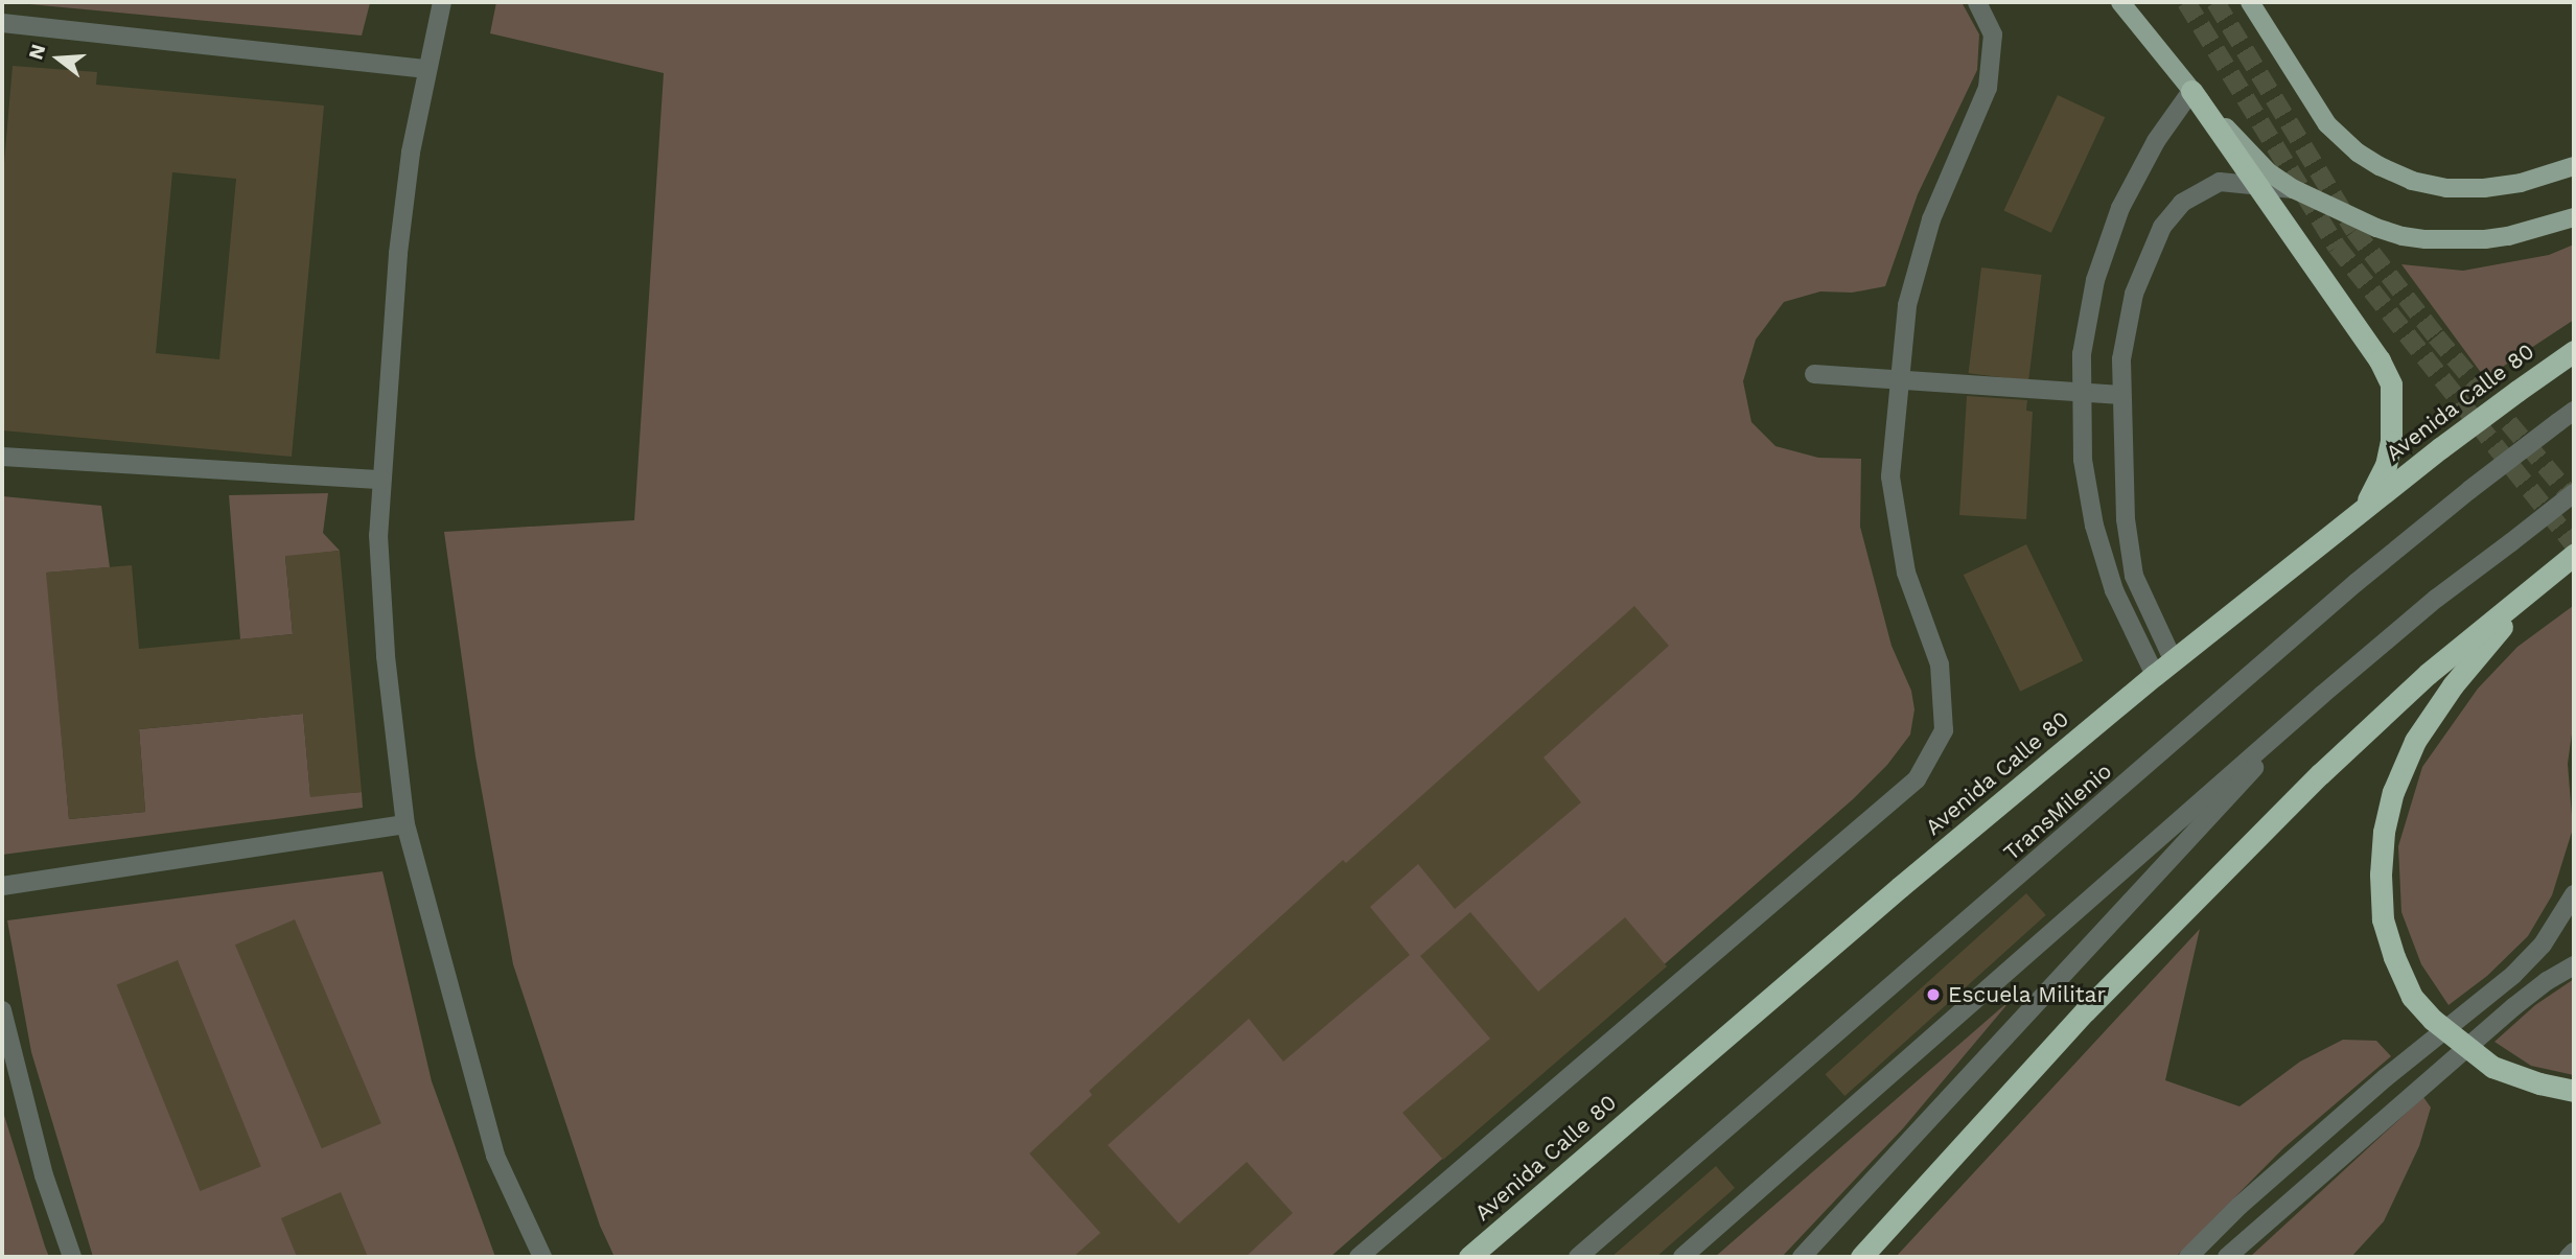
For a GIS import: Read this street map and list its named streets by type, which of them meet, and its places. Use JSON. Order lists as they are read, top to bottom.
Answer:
{
  "streets": {
    "highway": ["Avenida Calle 80"],
    "street": ["TransMilenio"]
  },
  "places": ["Escuela Militar"],
  "north": "left"
}
